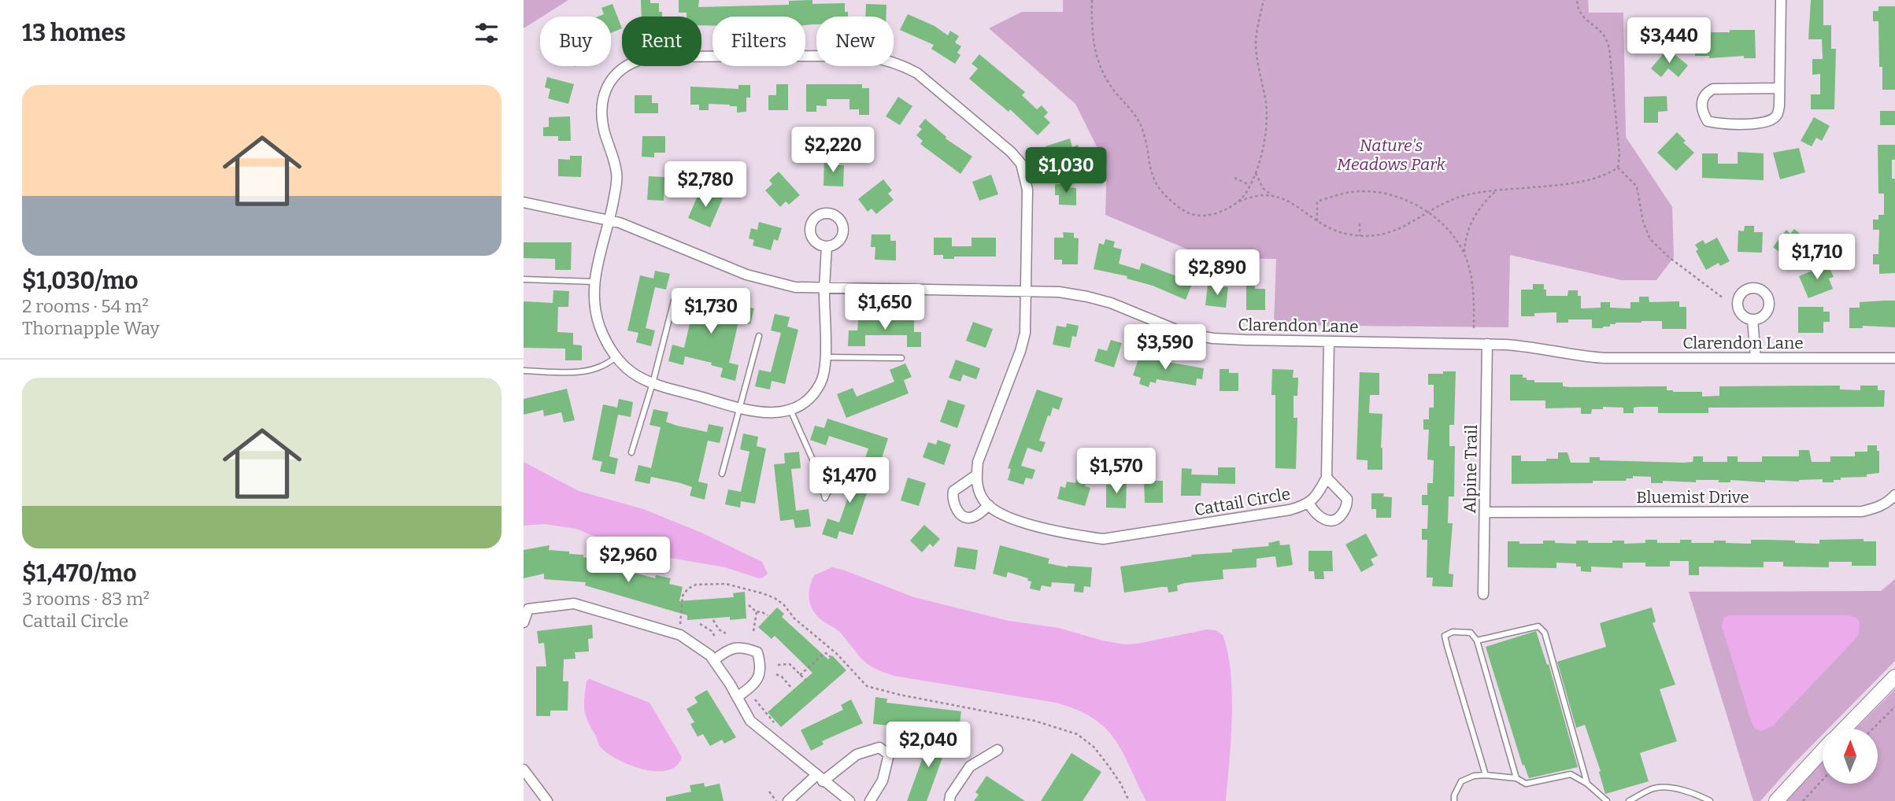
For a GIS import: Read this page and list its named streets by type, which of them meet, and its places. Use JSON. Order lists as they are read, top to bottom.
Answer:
{
  "streets": {
    "street": [
      "Clarendon Lane",
      "Alpine Trail",
      "Bluemist Drive",
      "Cattail Circle"
    ]
  },
  "crossings": [
    ["Clarendon Lane", "Alpine Trail"],
    ["Alpine Trail", "Bluemist Drive"]
  ],
  "parks": ["Nature's Meadows Park"],
  "north": "top",
  "page": {
    "heading": "13 homes",
    "chip": [
      "Buy",
      "Rent",
      "Filters",
      "New"
    ],
    "price": [
      "$3,440",
      "$2,220",
      "$1,030",
      "$2,780",
      "$1,710",
      "$2,890",
      "$1,650",
      "$1,730",
      "$3,590",
      "$1,570",
      "$1,470",
      "$2,960",
      "$2,040"
    ],
    "list": [
      {
        "name": "$1,030/mo",
        "note": "2 rooms · 54 m² · Thornapple Way"
      },
      {
        "name": "$1,470/mo",
        "note": "3 rooms · 83 m² · Cattail Circle"
      }
    ]
  }
}
